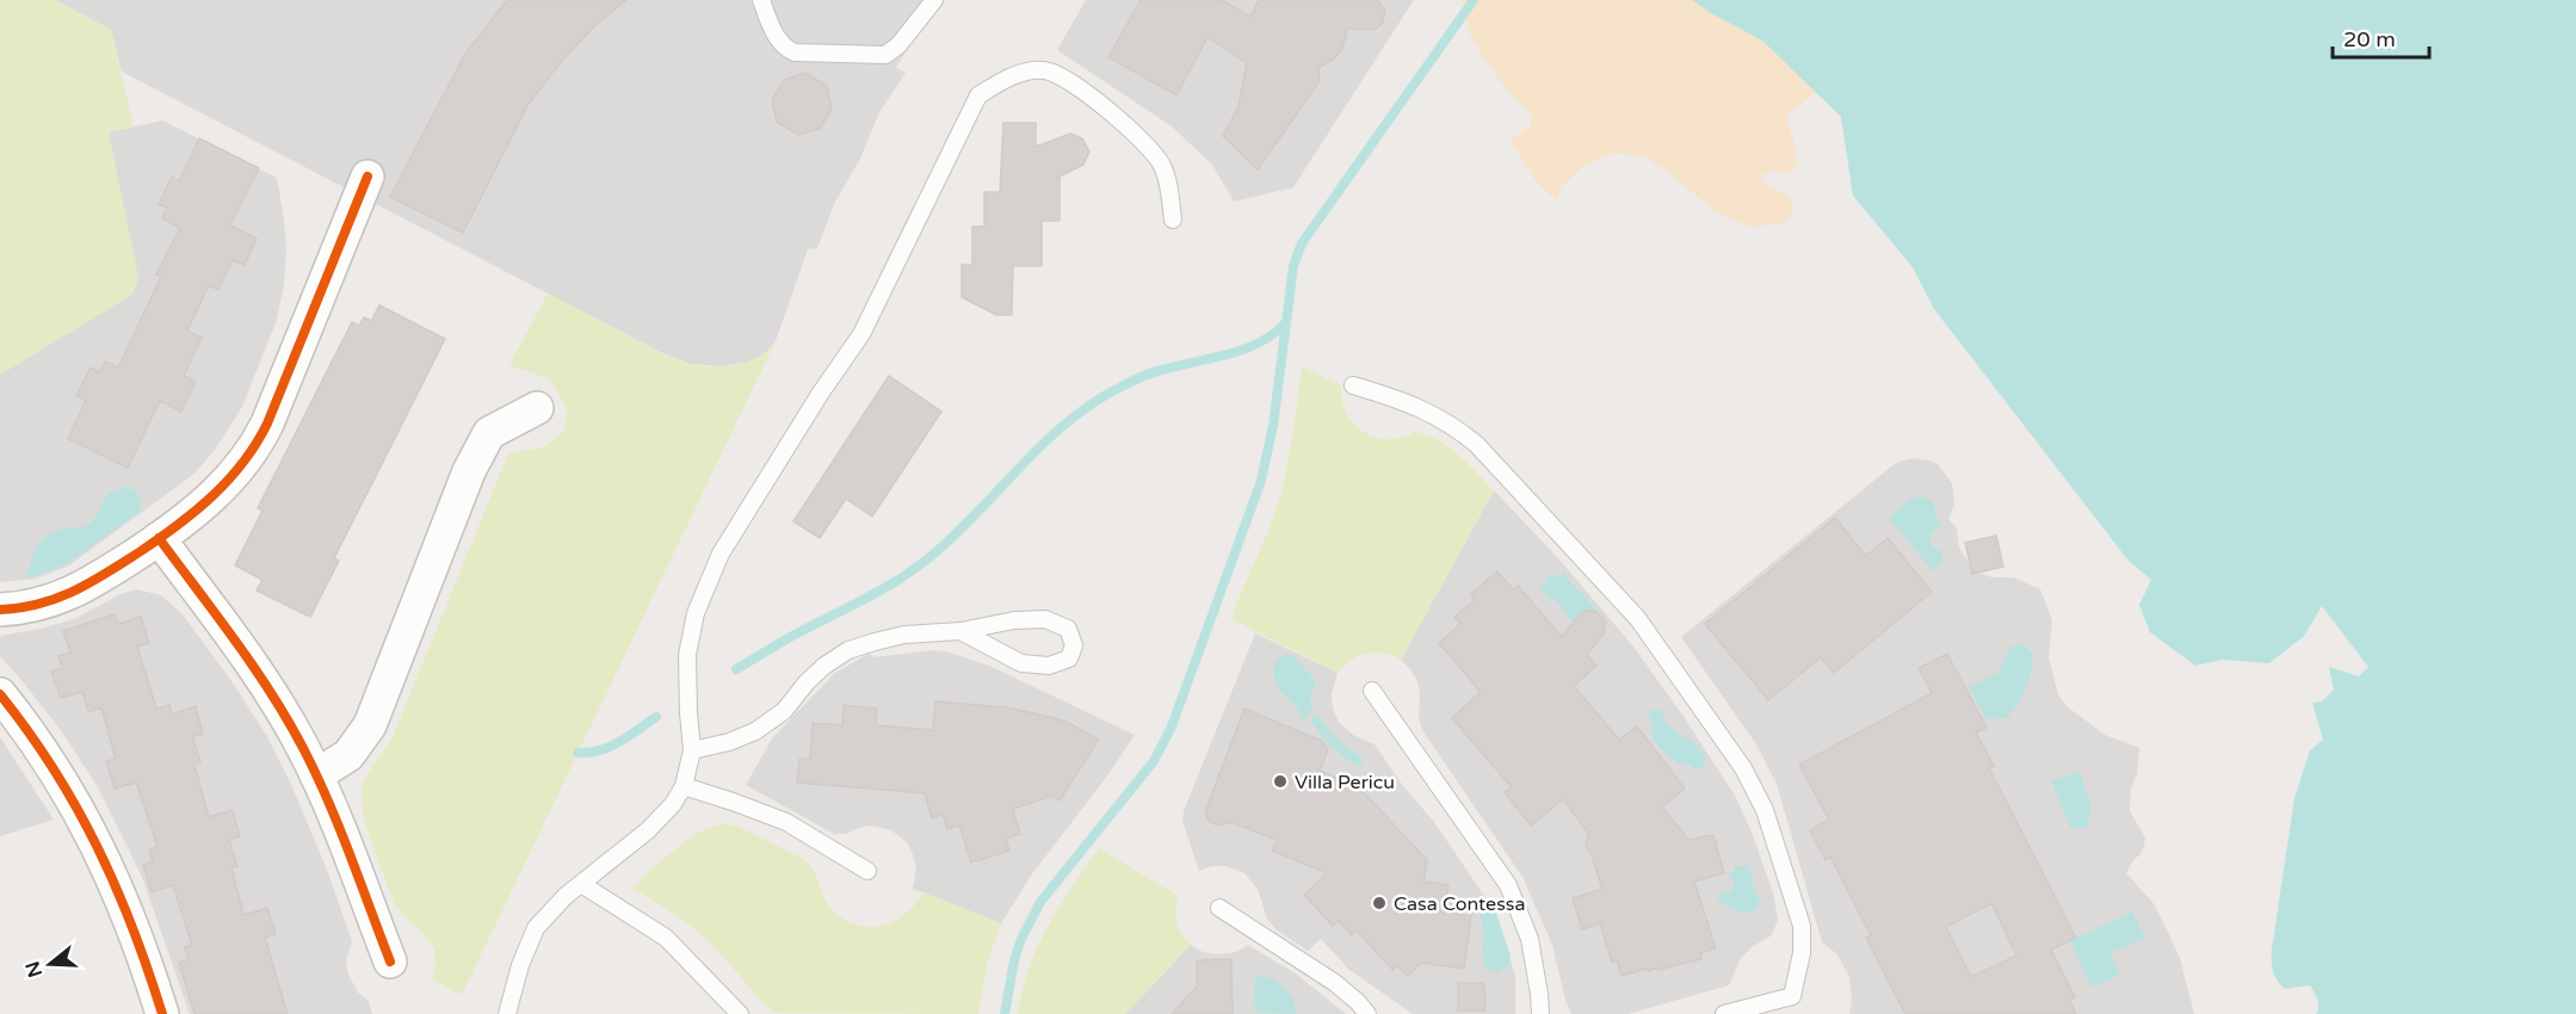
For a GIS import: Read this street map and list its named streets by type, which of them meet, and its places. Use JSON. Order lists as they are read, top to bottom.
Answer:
{
  "places": ["Villa Pericu", "Casa Contessa"],
  "scale_bar": "20 m",
  "north": "left"
}
